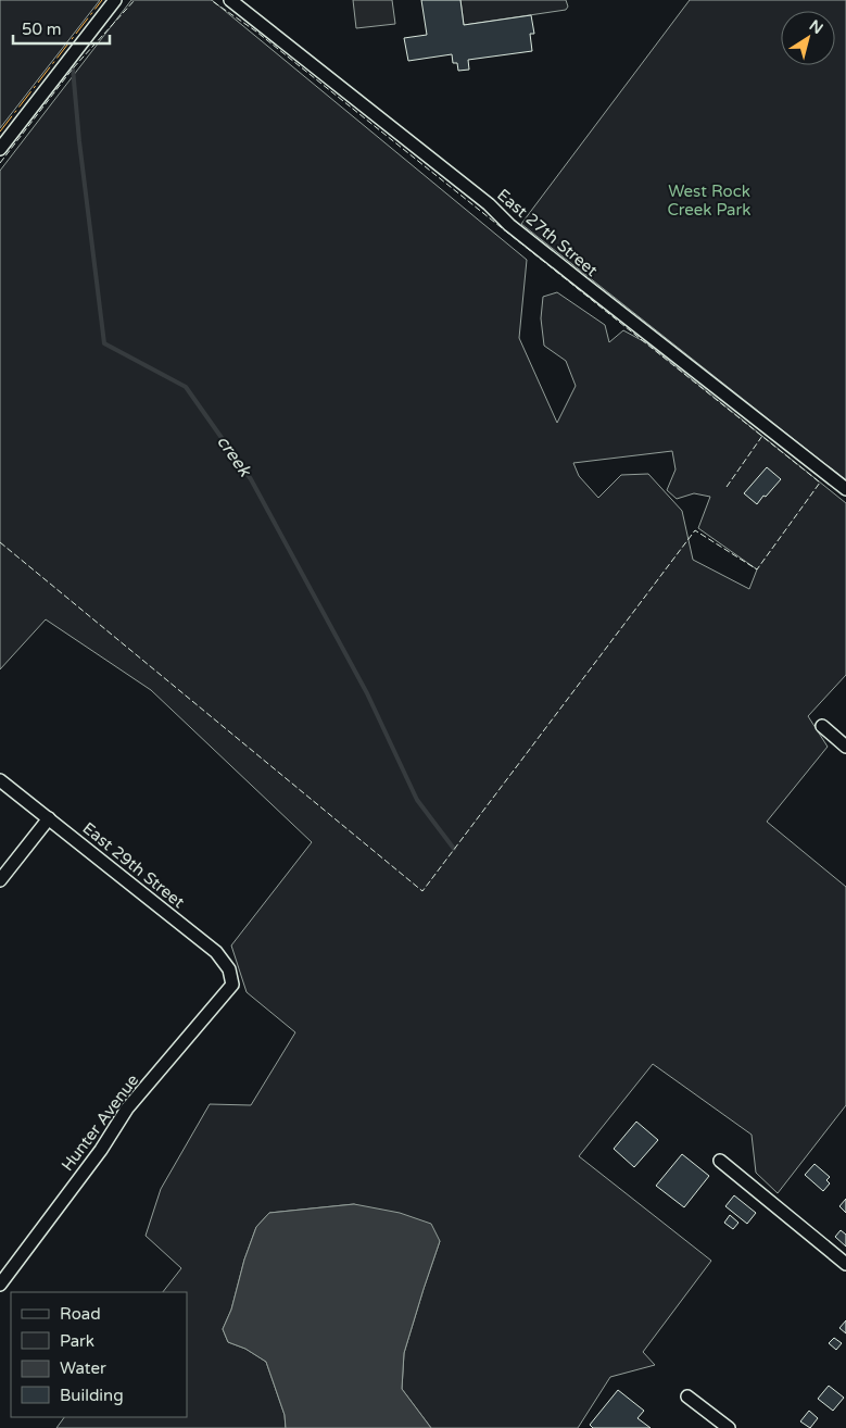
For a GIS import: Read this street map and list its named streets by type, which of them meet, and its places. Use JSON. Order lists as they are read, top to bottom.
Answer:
{
  "streets": {
    "street": ["East 27th Street", "East 29th Street", "Hunter Avenue"]
  },
  "crossings": [
    ["East 29th Street", "Hunter Avenue"]
  ],
  "water": ["creek"],
  "parks": ["West Rock Creek Park"],
  "legend": [
    "Road",
    "Park",
    "Water",
    "Building"
  ],
  "scale_bar": "50 m",
  "north": "top right"
}
